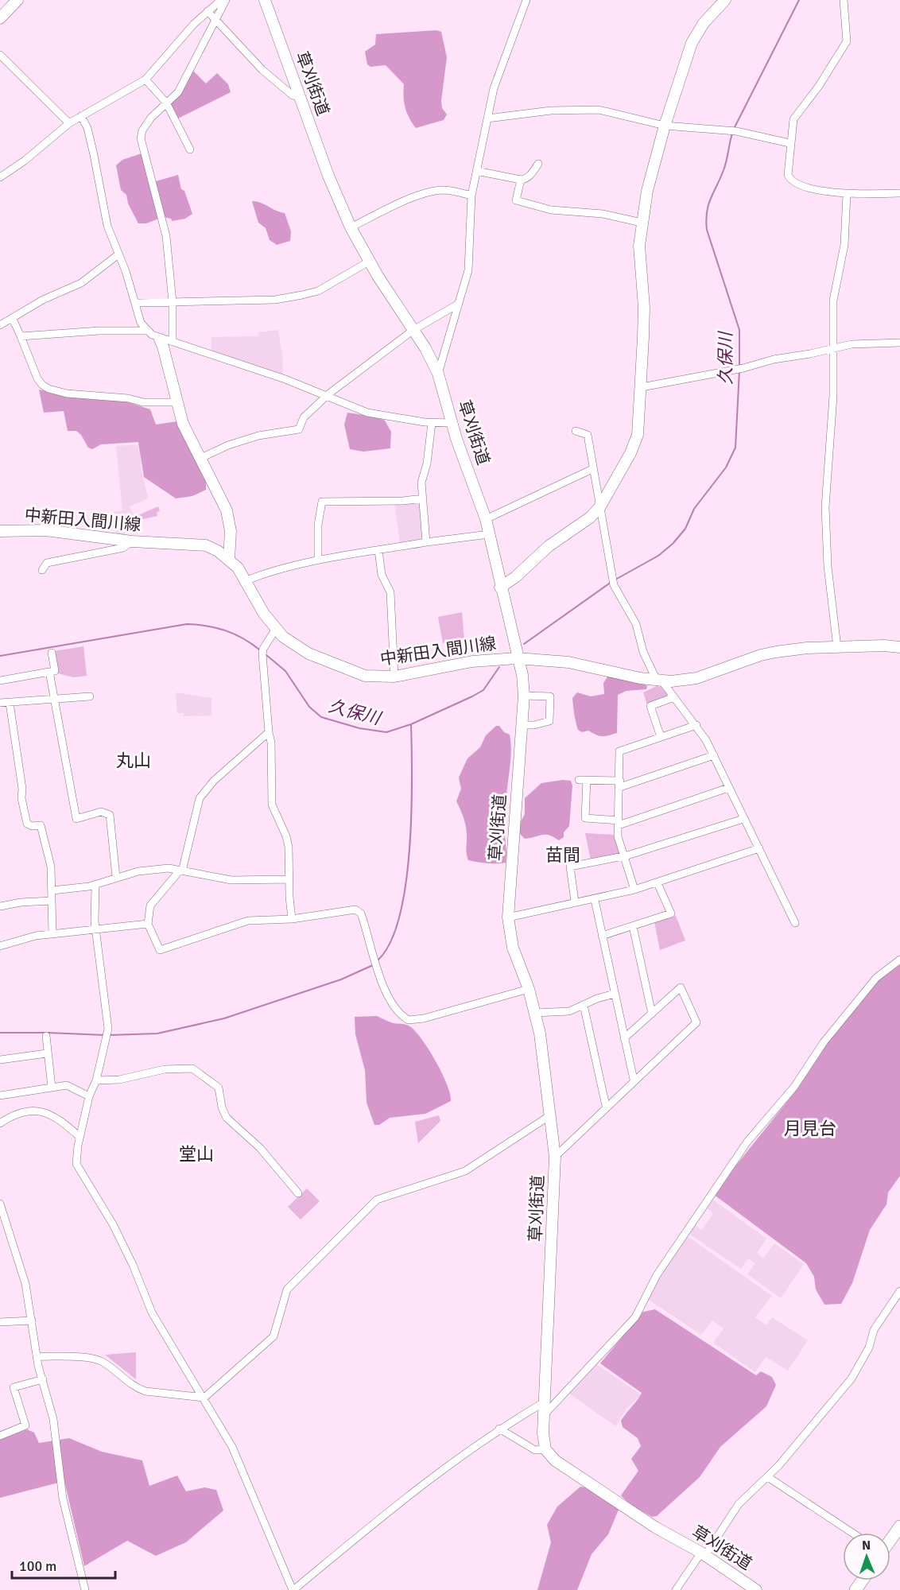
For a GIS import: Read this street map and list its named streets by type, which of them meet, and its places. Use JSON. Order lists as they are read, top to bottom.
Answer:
{
  "streets": {
    "street": ["草刈街道", "中新田入間川線"]
  },
  "crossings": [
    ["草刈街道", "中新田入間川線"]
  ],
  "districts": [
    "丸山",
    "苗間",
    "月見台",
    "堂山"
  ],
  "water": ["久保川"],
  "scale_bar": "100 m",
  "north": "top"
}
